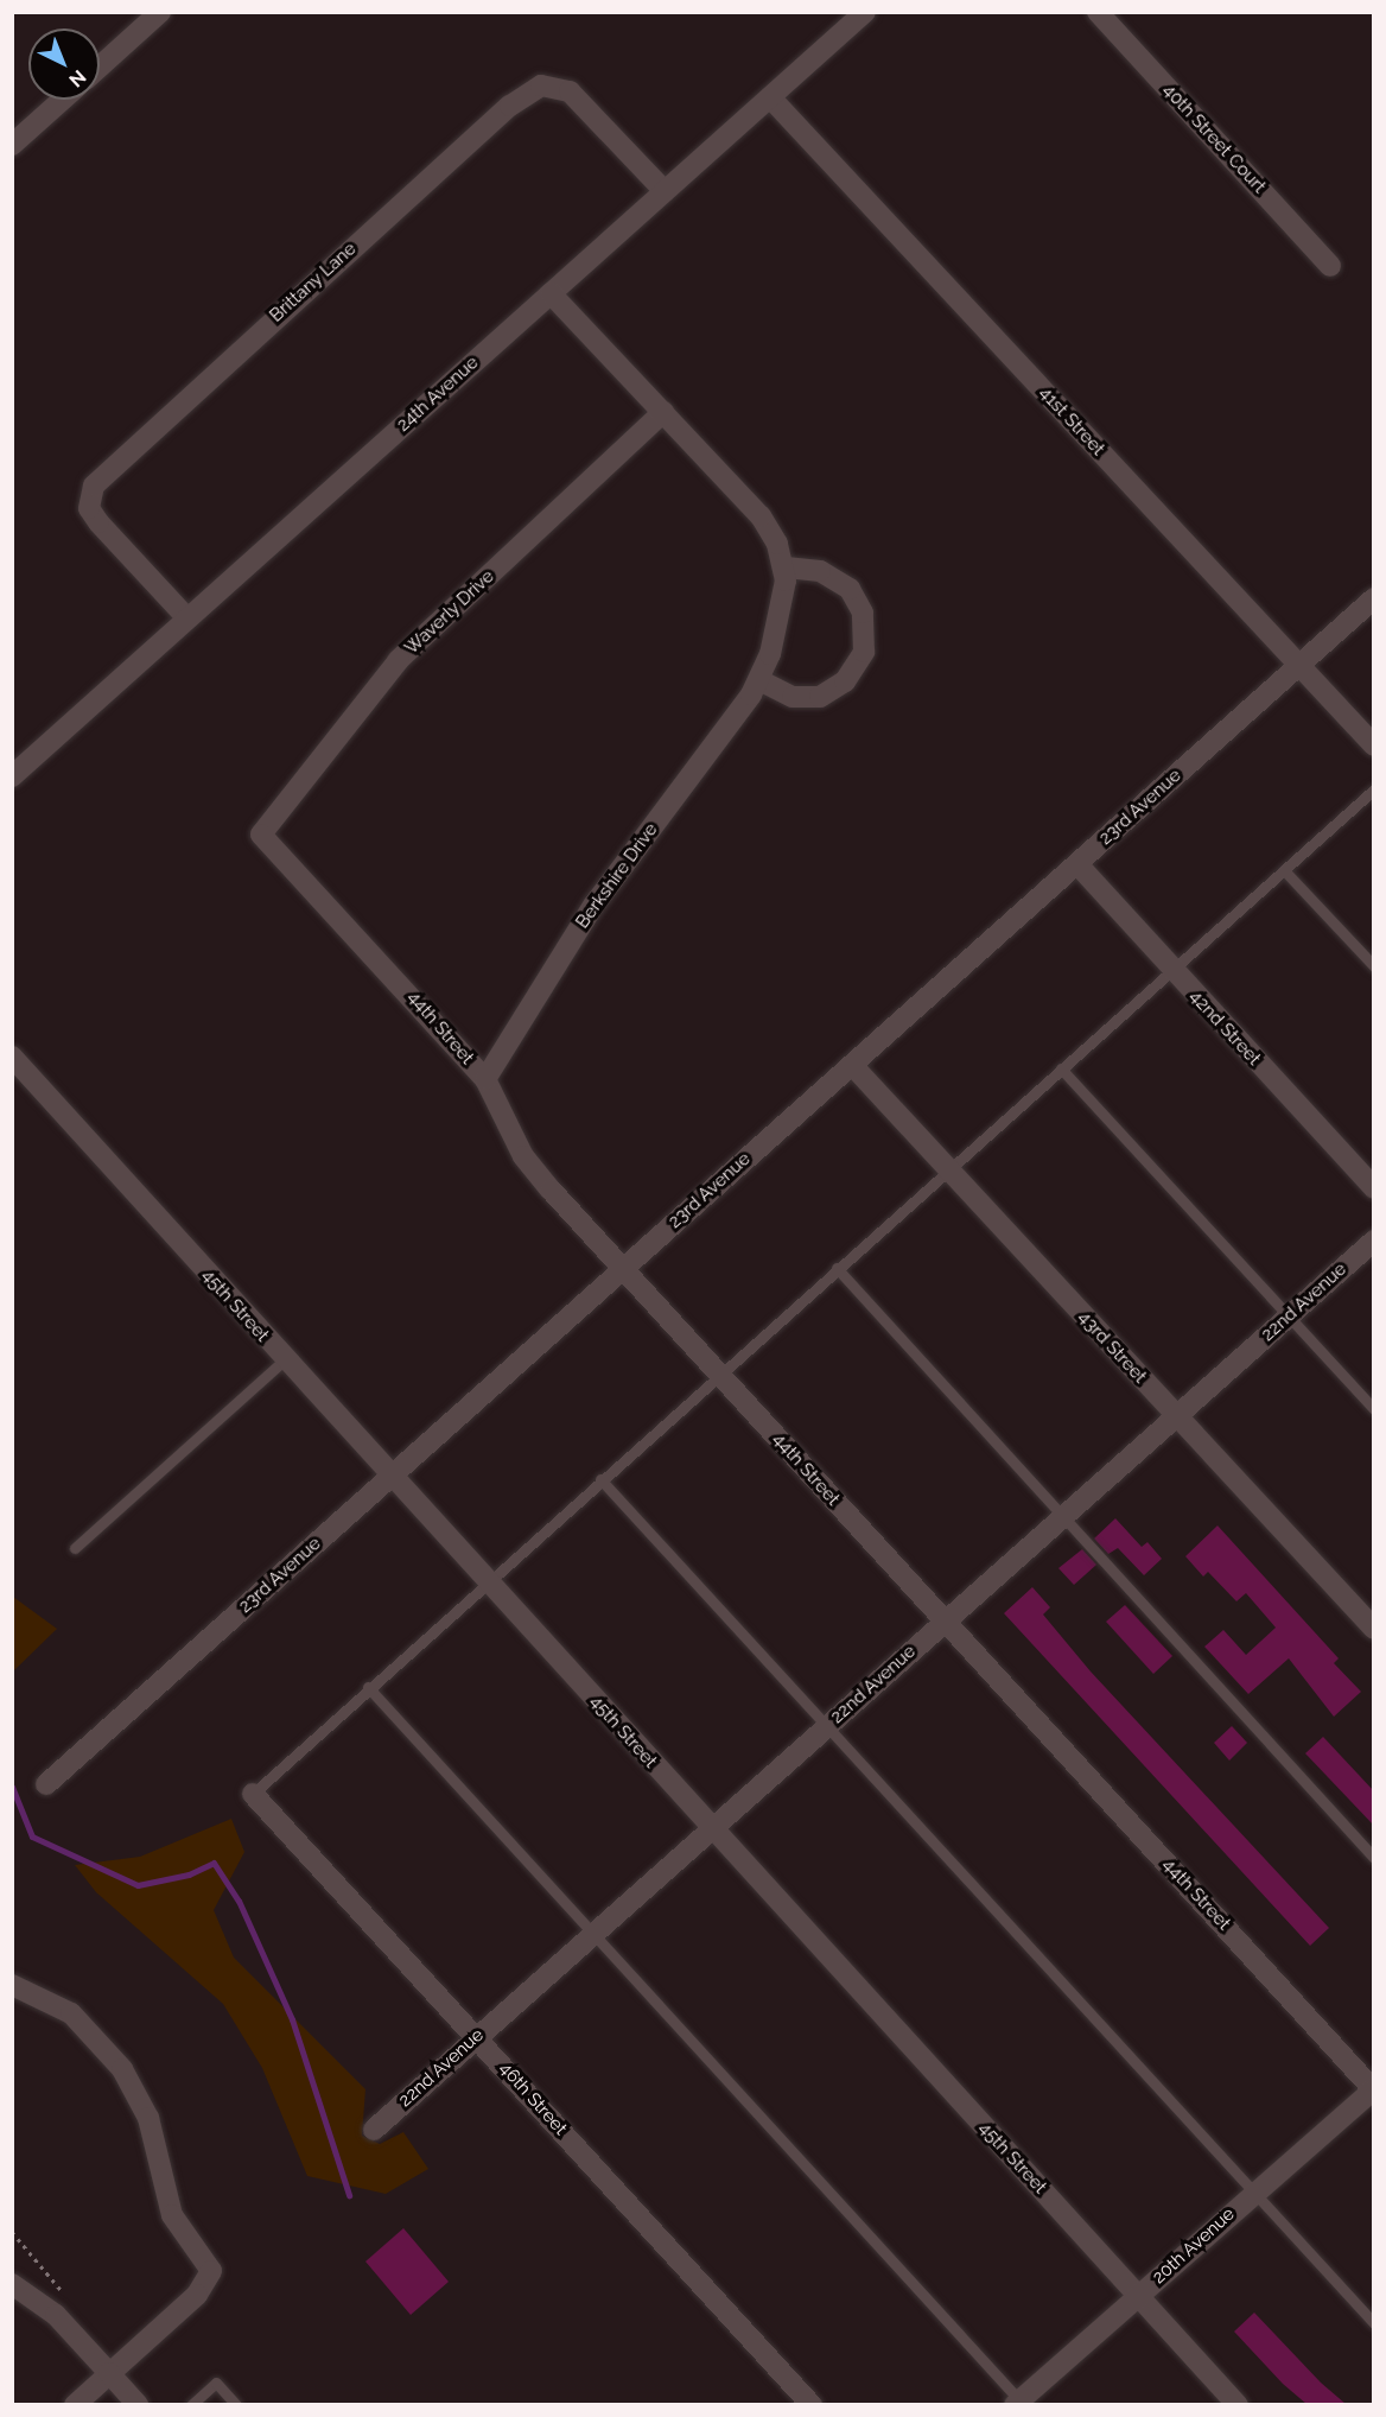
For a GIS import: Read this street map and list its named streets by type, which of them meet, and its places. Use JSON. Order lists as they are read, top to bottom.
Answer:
{
  "streets": {
    "street": [
      "40th Street Court",
      "Brittany Lane",
      "24th Avenue",
      "41st Street",
      "Waverly Drive",
      "23rd Avenue",
      "Berkshire Drive",
      "44th Street",
      "42nd Street",
      "22nd Avenue",
      "45th Street",
      "43rd Street",
      "46th Street",
      "20th Avenue"
    ]
  },
  "crossings": [
    ["Brittany Lane", "24th Avenue"],
    ["24th Avenue", "41st Street"],
    ["24th Avenue", "Berkshire Drive"],
    ["41st Street", "23rd Avenue"],
    ["Waverly Drive", "Berkshire Drive"],
    ["Waverly Drive", "44th Street"],
    ["23rd Avenue", "44th Street"],
    ["23rd Avenue", "42nd Street"],
    ["23rd Avenue", "45th Street"],
    ["23rd Avenue", "43rd Street"],
    ["Berkshire Drive", "44th Street"],
    ["44th Street", "22nd Avenue"],
    ["44th Street", "20th Avenue"],
    ["22nd Avenue", "45th Street"],
    ["22nd Avenue", "43rd Street"],
    ["22nd Avenue", "46th Street"],
    ["45th Street", "20th Avenue"]
  ],
  "north": "bottom right"
}
